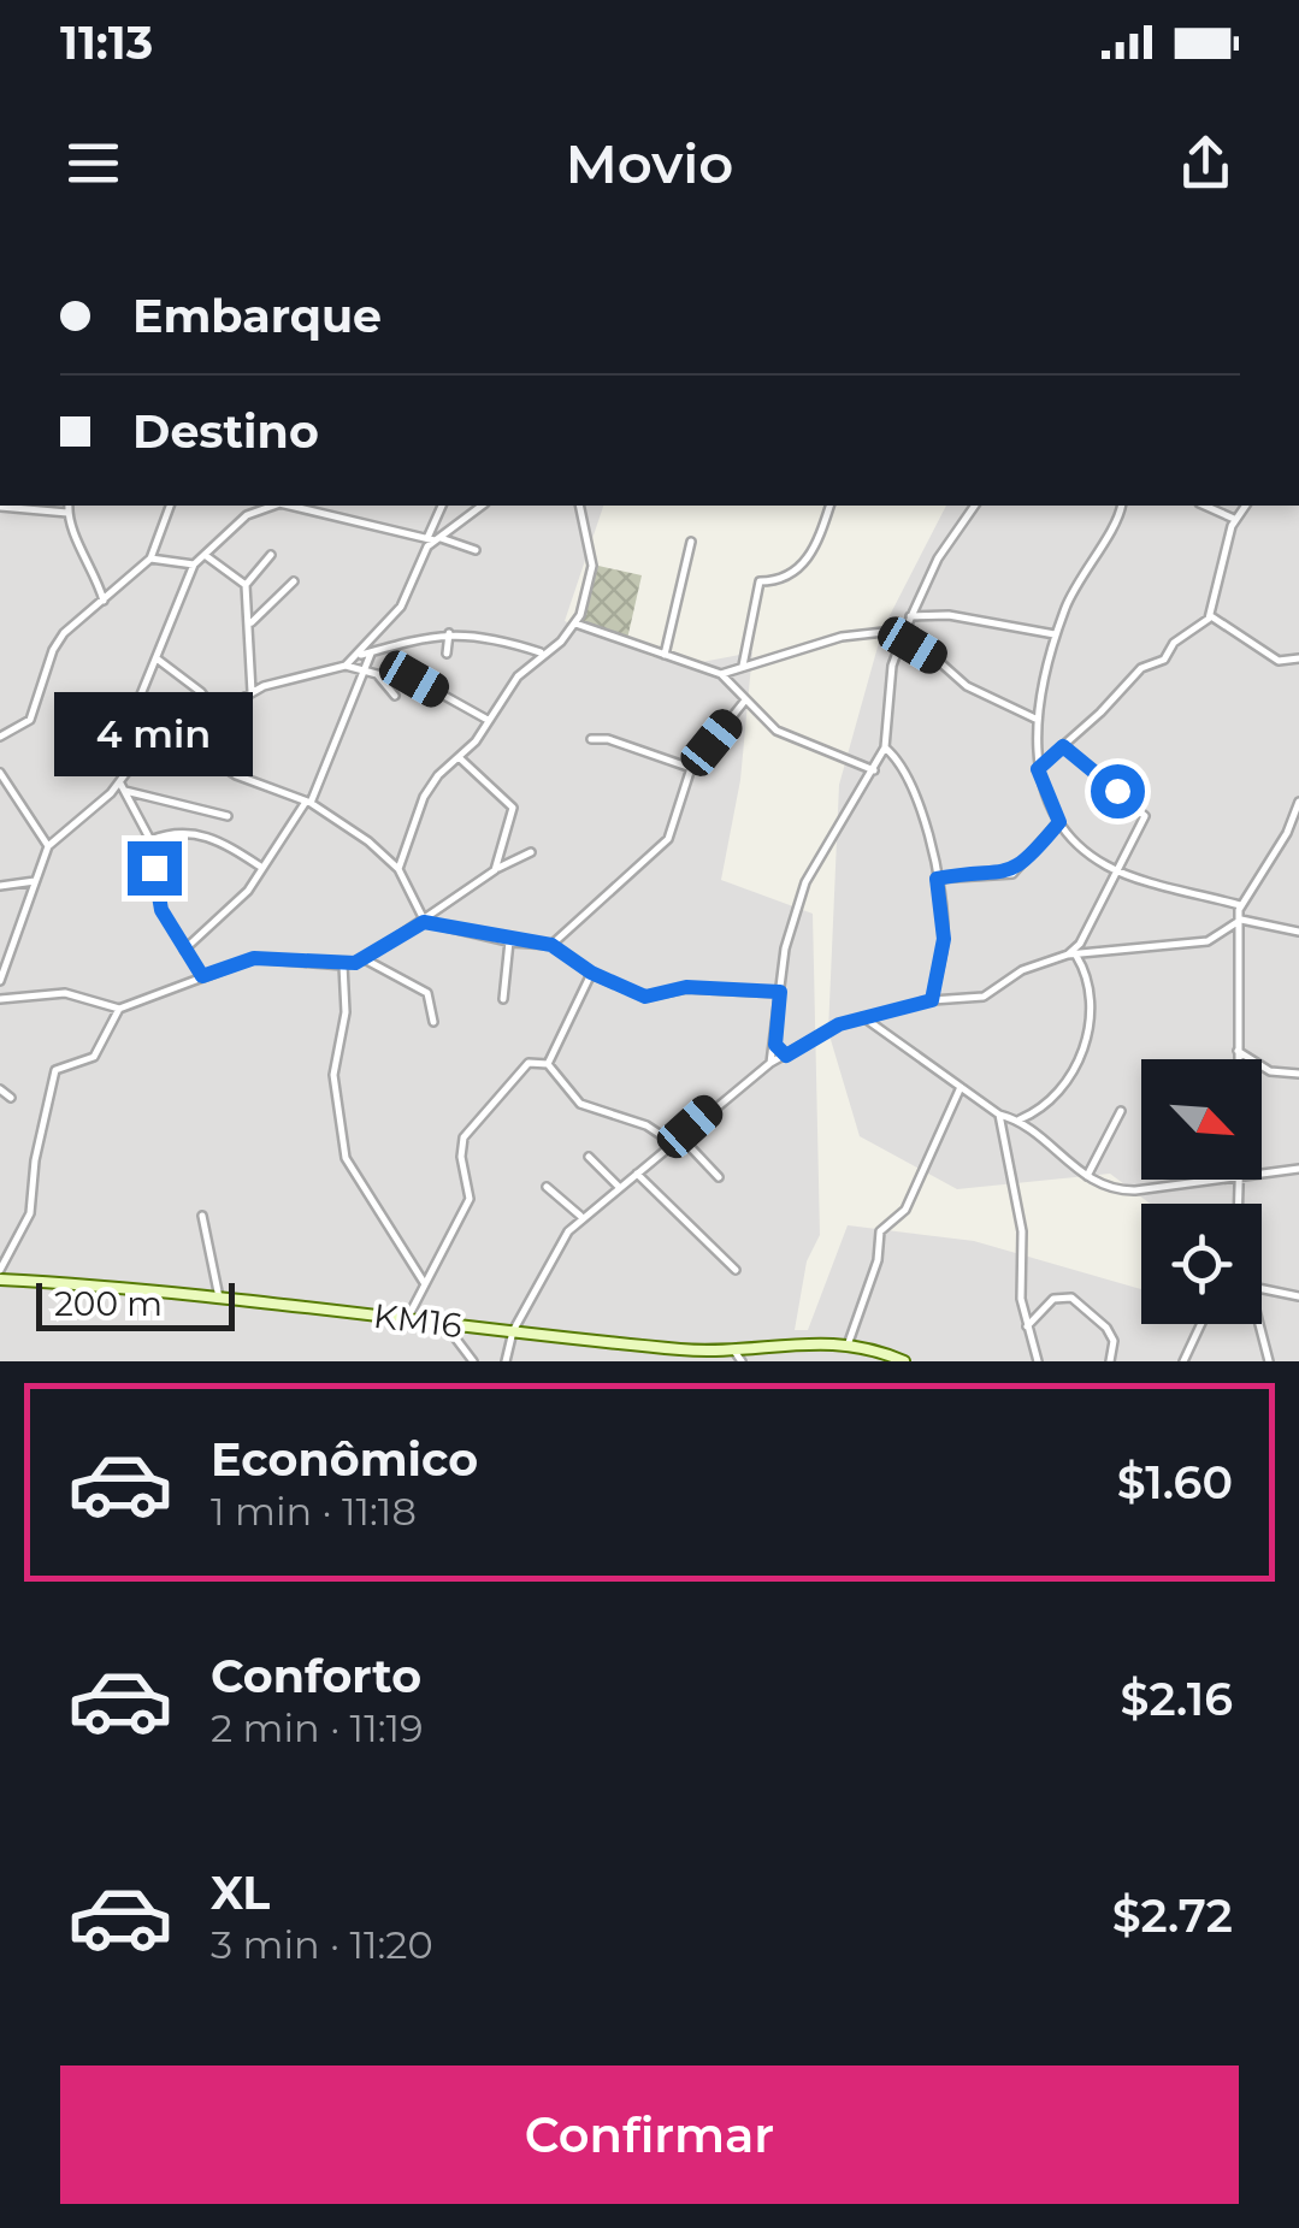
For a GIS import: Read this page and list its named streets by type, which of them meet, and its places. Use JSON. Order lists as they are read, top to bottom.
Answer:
{
  "streets": {
    "street": ["KM16"]
  },
  "scale_bar": "200 m",
  "north": "bottom right",
  "page": {
    "status": "11:13",
    "header": "Movio",
    "banner": ["Embarque", "Destino"],
    "bubble": "4 min",
    "scale": "200 m",
    "list": [
      {
        "name": "Econômico",
        "note": "1 min · 11:18",
        "value": "$1.60"
      },
      {
        "name": "Conforto",
        "note": "2 min · 11:19",
        "value": "$2.16"
      },
      {
        "name": "XL",
        "note": "3 min · 11:20",
        "value": "$2.72"
      }
    ],
    "buttons": "Confirmar"
  }
}
